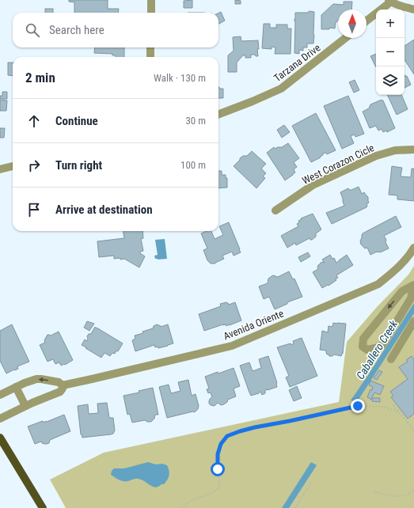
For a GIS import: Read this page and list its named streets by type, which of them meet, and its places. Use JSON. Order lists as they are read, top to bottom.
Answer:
{
  "streets": {
    "street": ["Tarzana Drive", "West Corazon Cicle", "Avenida Oriente"]
  },
  "water": ["Caballero Creek"],
  "north": "top",
  "page": {
    "map_buttons": ["+", "−"],
    "search": "Search here",
    "heading": ["2 min", "Walk · 130 m"],
    "list": [
      ["Continue", "30 m"],
      ["Turn right", "100 m"],
      "Arrive at destination"
    ]
  }
}
